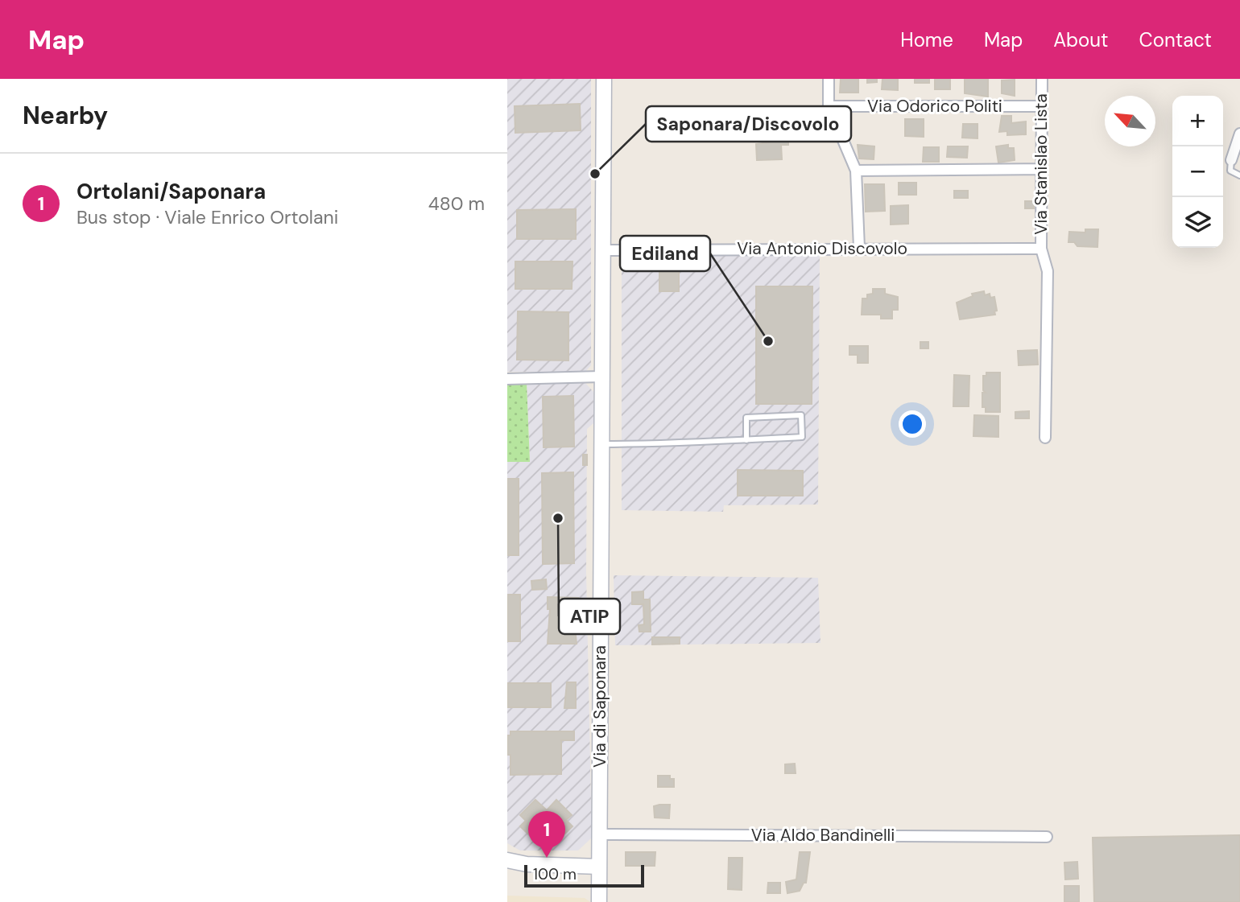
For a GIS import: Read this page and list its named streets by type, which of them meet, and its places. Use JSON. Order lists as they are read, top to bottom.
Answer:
{
  "streets": {
    "street": [
      "Via Odorico Politi",
      "Via Stanislao Lista",
      "Via Antonio Discovolo",
      "Via di Saponara",
      "Via Aldo Bandinelli"
    ]
  },
  "crossings": [
    ["Via Odorico Politi", "Via Stanislao Lista"],
    ["Via Stanislao Lista", "Via Antonio Discovolo"],
    ["Via Antonio Discovolo", "Via di Saponara"],
    ["Via di Saponara", "Via Aldo Bandinelli"]
  ],
  "places": ["Saponara/Discovolo", "Ediland", "ATIP"],
  "scale_bar": "100 m",
  "north": "top left",
  "page": {
    "header": "Map",
    "nav": [
      "Home",
      "Map",
      "About",
      "Contact"
    ],
    "heading": "Nearby",
    "map_buttons": ["+", "−"],
    "list": [
      {
        "mark": "1",
        "name": "Ortolani/Saponara",
        "note": "Bus stop · Viale Enrico Ortolani",
        "value": "480 m"
      }
    ],
    "pins": "1",
    "scale": "100 m"
  }
}
